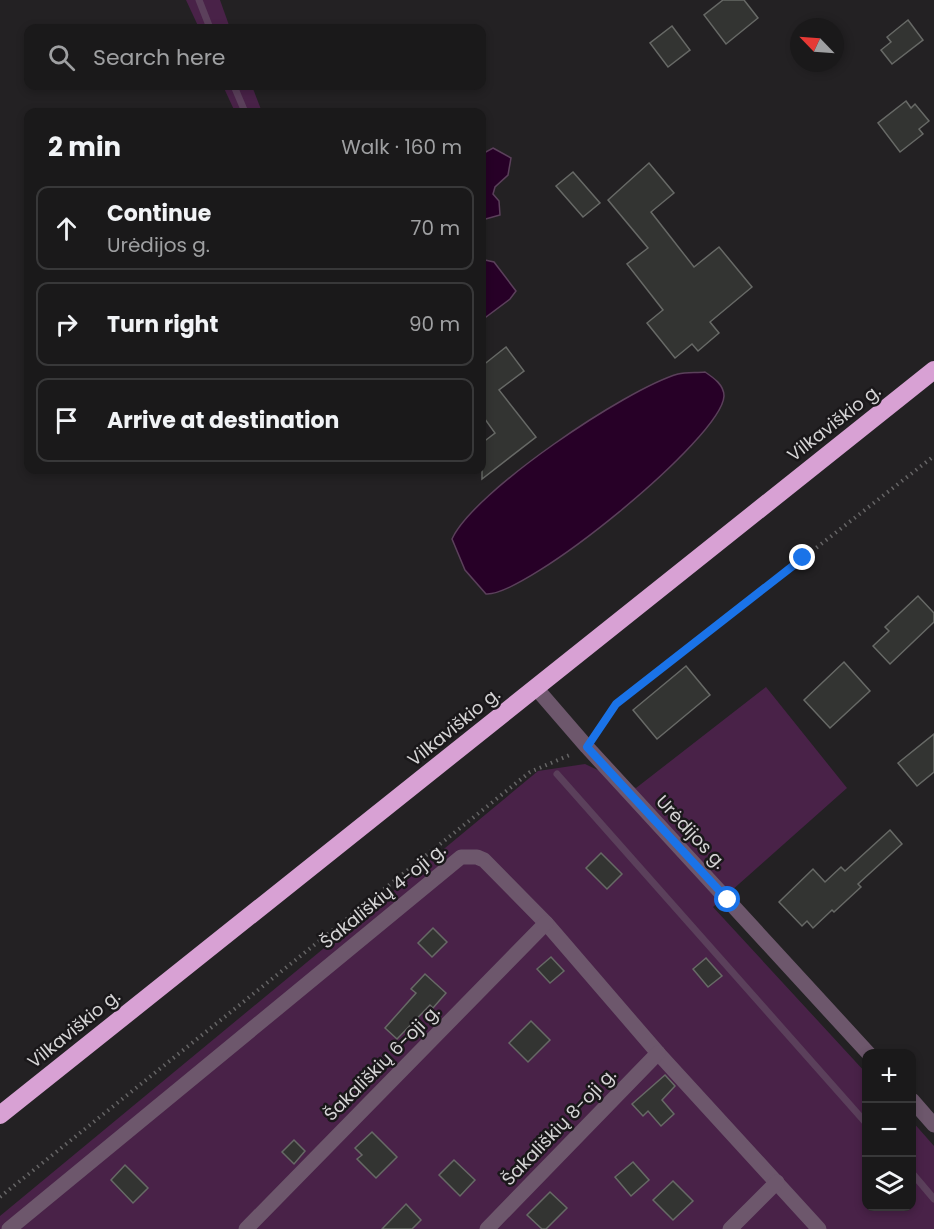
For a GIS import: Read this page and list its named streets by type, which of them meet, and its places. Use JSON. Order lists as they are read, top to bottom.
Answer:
{
  "streets": {
    "highway": ["Vilkaviškio g."],
    "street": [
      "Urėdijos g.",
      "Šakališkių 4-oji g.",
      "Šakališkių 6-oji g.",
      "Šakališkių 8-oji g."
    ]
  },
  "crossings": [
    ["Vilkaviškio g.", "Urėdijos g."],
    ["Šakališkių 4-oji g.", "Šakališkių 6-oji g."],
    ["Šakališkių 4-oji g.", "Šakališkių 8-oji g."]
  ],
  "north": "top left",
  "page": {
    "search": "Search here",
    "heading": ["2 min", "Walk · 160 m"],
    "list": [
      ["Continue", "Urėdijos g.", "70 m"],
      ["Turn right", "90 m"],
      "Arrive at destination"
    ],
    "map_buttons": ["+", "−"]
  }
}
